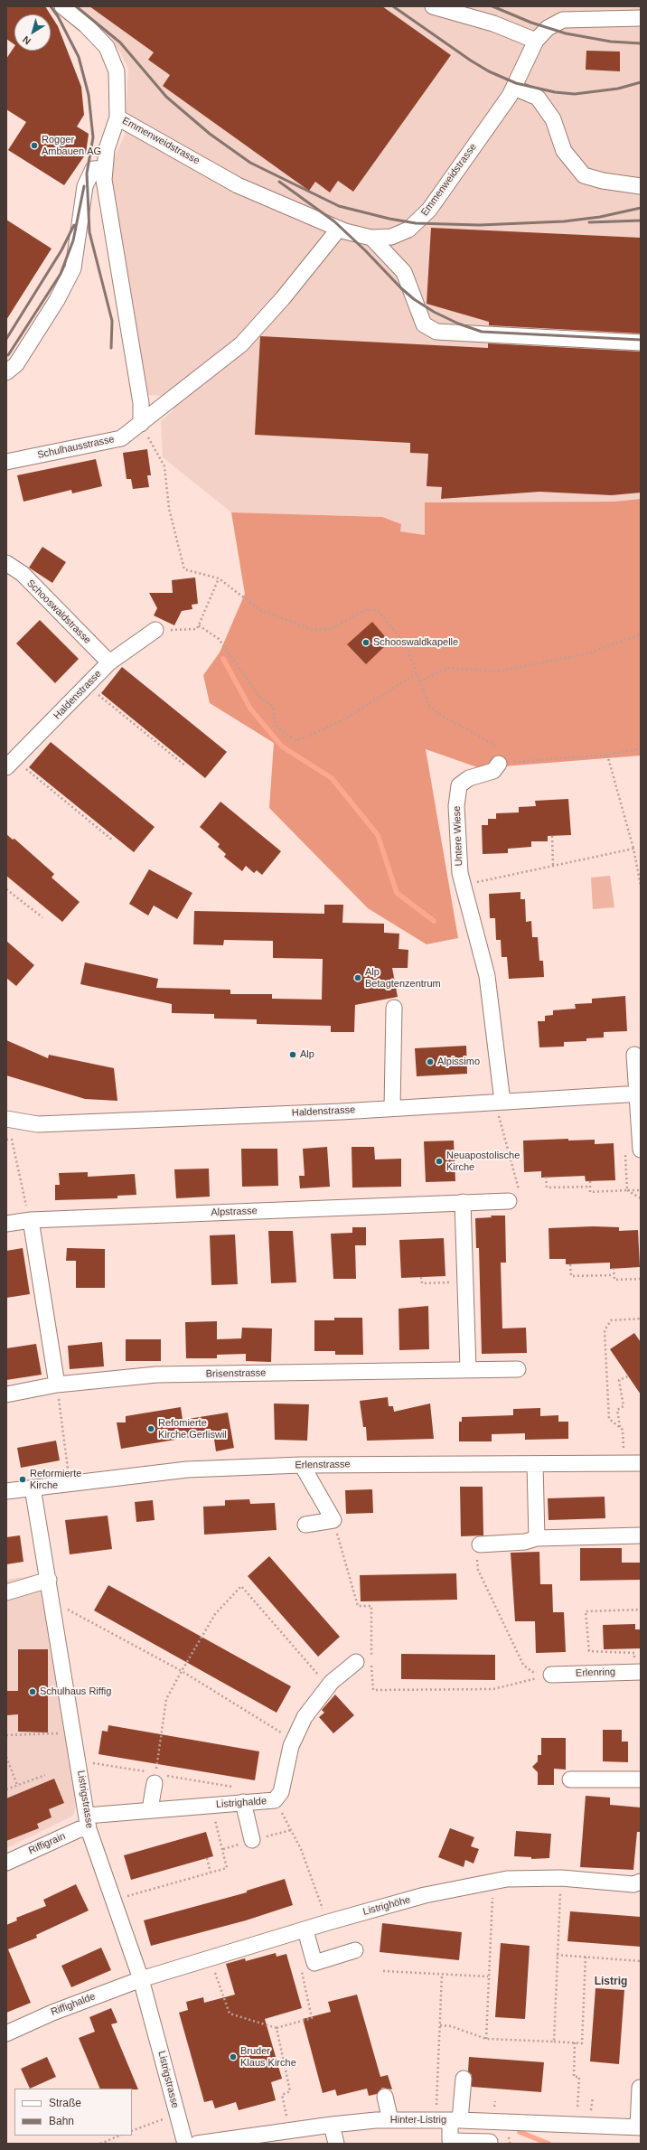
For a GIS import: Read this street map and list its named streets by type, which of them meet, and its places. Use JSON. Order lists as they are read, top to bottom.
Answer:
{
  "streets": {
    "street": [
      "Emmenweidstrasse",
      "Schulhausstrasse",
      "Schooswaldstrasse",
      "Haldenstrasse",
      "Untere Wiese",
      "Alpstrasse",
      "Brisenstrasse",
      "Erlenstrasse",
      "Erlenring",
      "Listrigstrasse",
      "Listrighalde",
      "Riffigrain",
      "Listrighöhe",
      "Riffighalde",
      "Hinter-Listrig"
    ]
  },
  "crossings": [
    ["Emmenweidstrasse", "Schulhausstrasse"],
    ["Schooswaldstrasse", "Haldenstrasse"],
    ["Haldenstrasse", "Untere Wiese"],
    ["Erlenstrasse", "Listrigstrasse"],
    ["Listrigstrasse", "Listrighalde"],
    ["Listrigstrasse", "Riffigrain"],
    ["Listrigstrasse", "Listrighöhe"],
    ["Listrigstrasse", "Riffighalde"],
    ["Listrighalde", "Riffigrain"],
    ["Listrighöhe", "Riffighalde"]
  ],
  "districts": ["Listrig"],
  "places": [
    "Rogger Ambauen AG",
    "Schooswaldkapelle",
    "Alp Betagtenzentrum",
    "Alp",
    "Alpissimo",
    "Neuapostolische Kirche",
    "Refomierte Kirche Gerliswil",
    "Reformierte Kirche",
    "Schulhaus Riffig",
    "Bruder Klaus Kirche"
  ],
  "legend": ["Straße", "Bahn"],
  "north": "bottom left"
}
